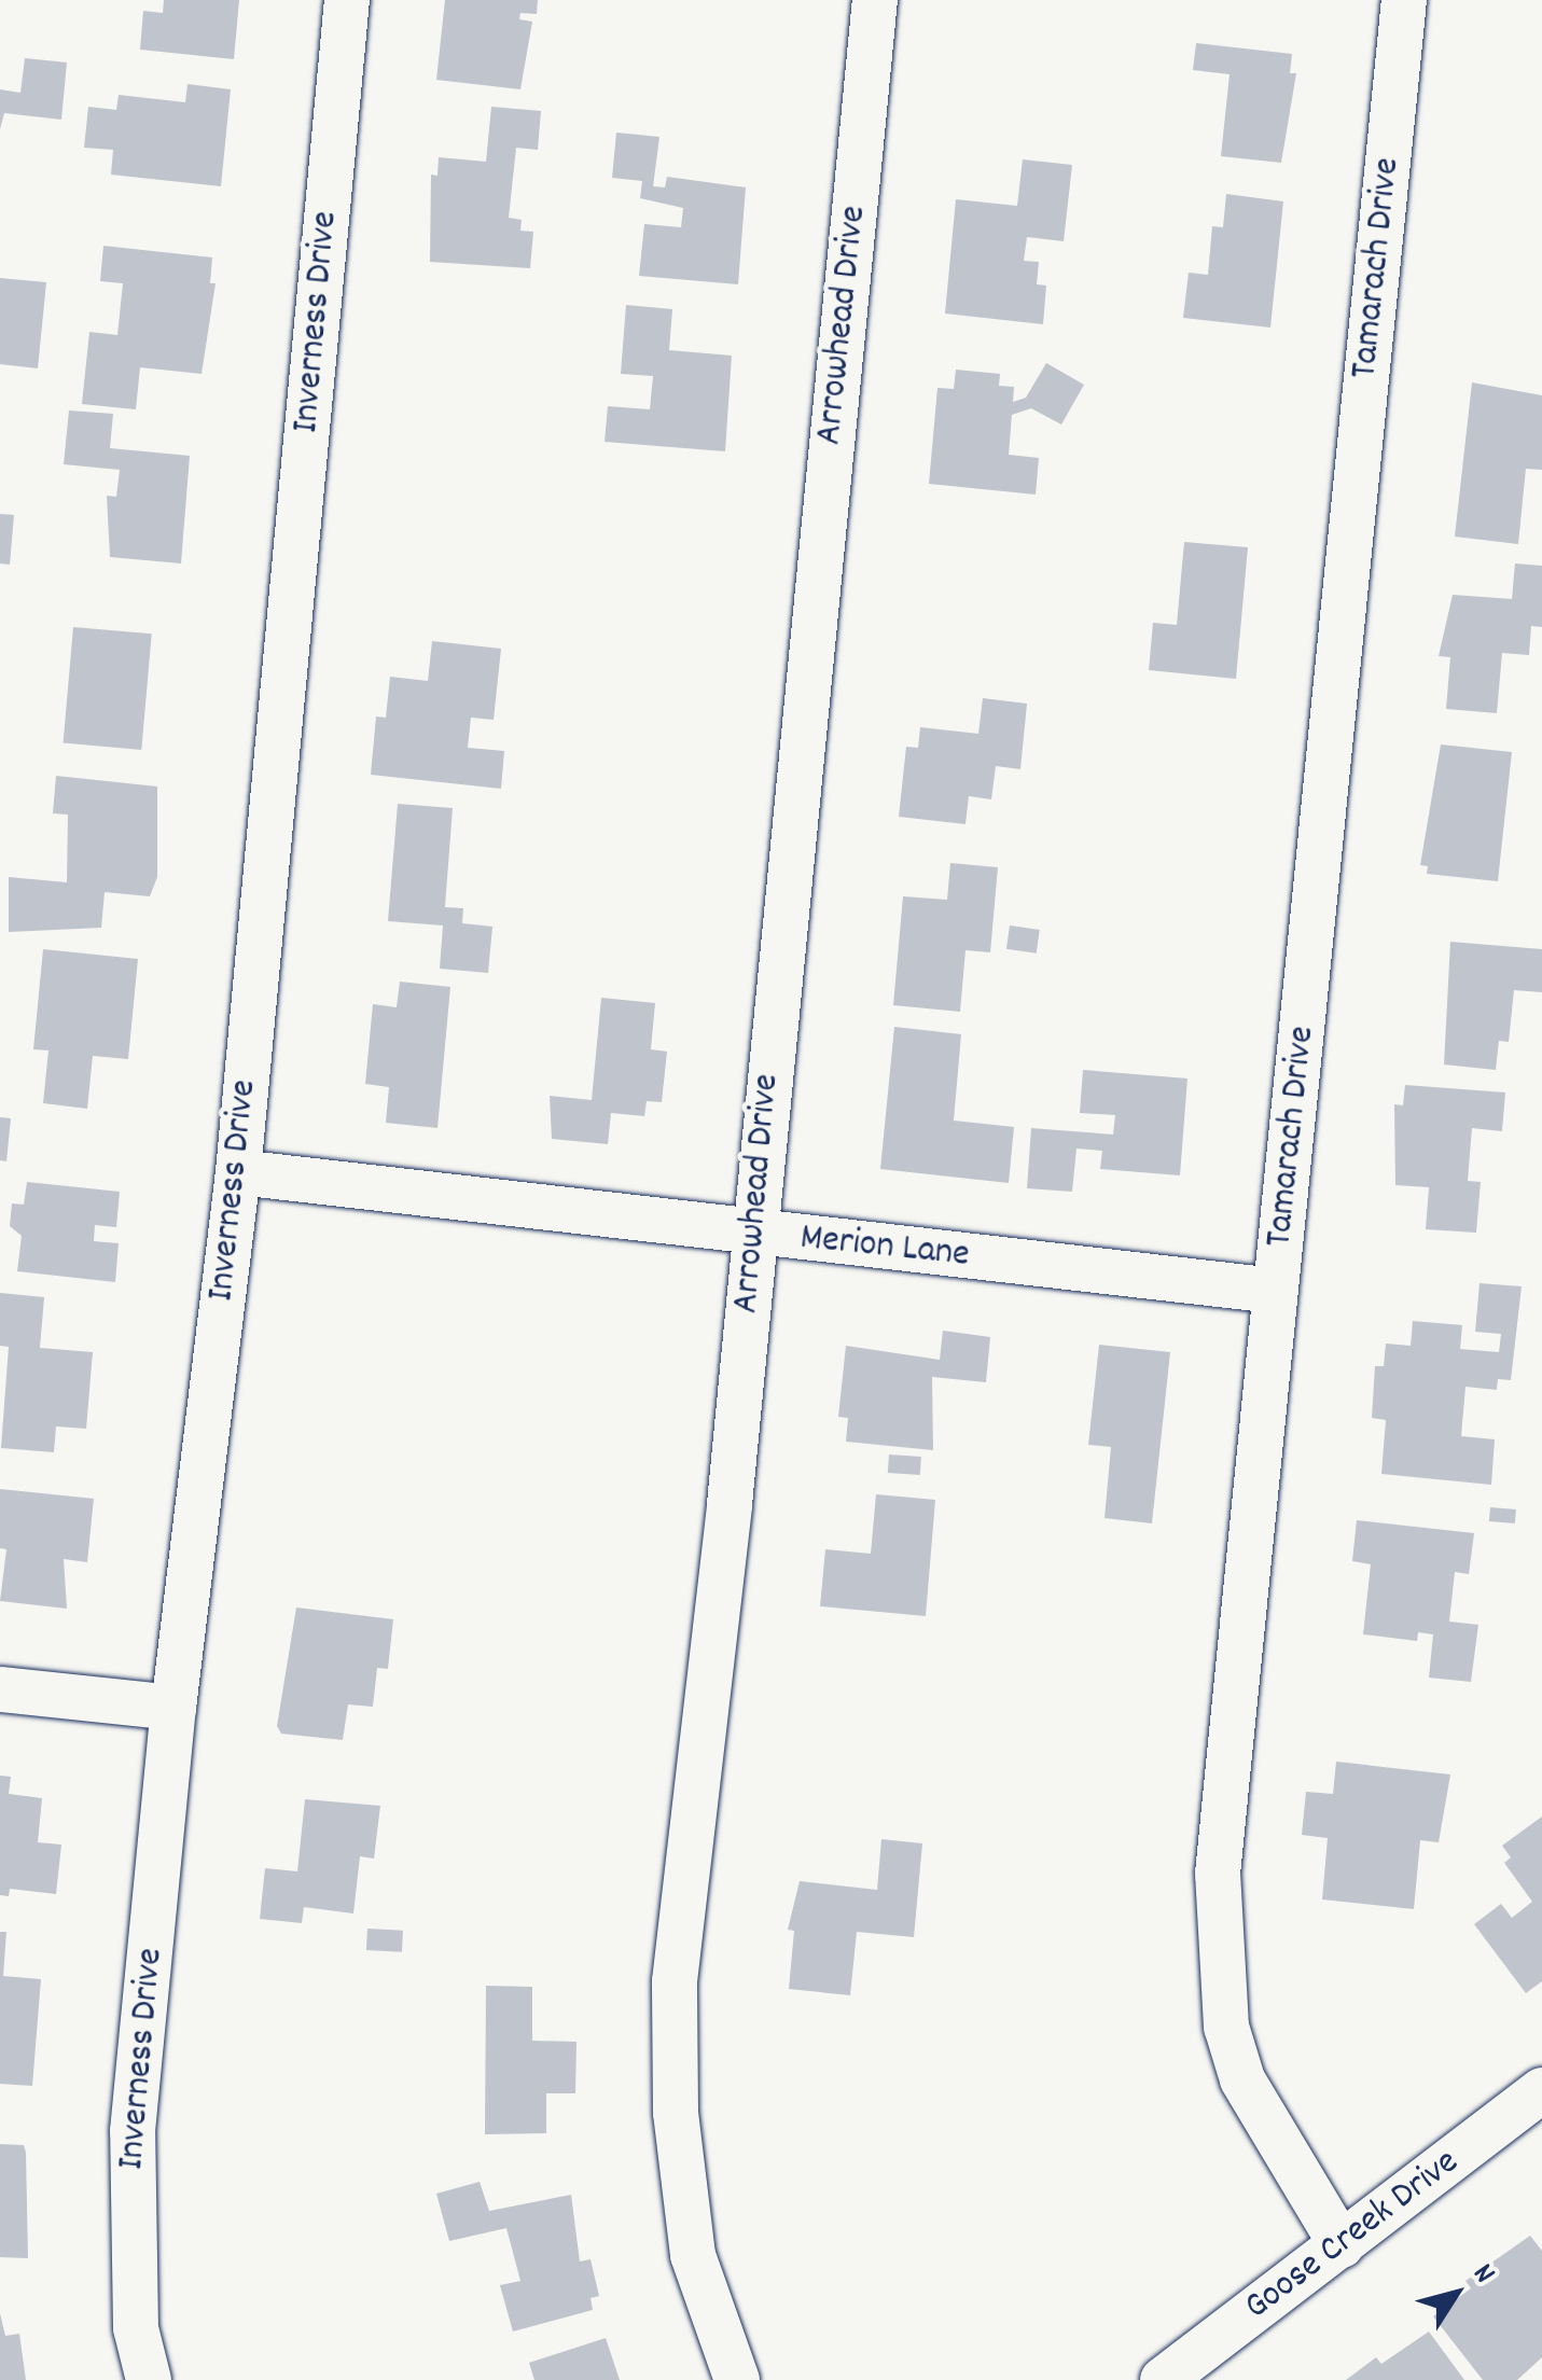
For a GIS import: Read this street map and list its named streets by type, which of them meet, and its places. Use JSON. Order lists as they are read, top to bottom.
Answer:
{
  "streets": {
    "street": [
      "Tamarach Drive",
      "Inverness Drive",
      "Arrowhead Drive",
      "Merion Lane",
      "Goose Creek Drive"
    ]
  },
  "crossings": [
    ["Tamarach Drive", "Merion Lane"],
    ["Tamarach Drive", "Goose Creek Drive"],
    ["Inverness Drive", "Merion Lane"],
    ["Arrowhead Drive", "Merion Lane"]
  ],
  "north": "top right"
}
